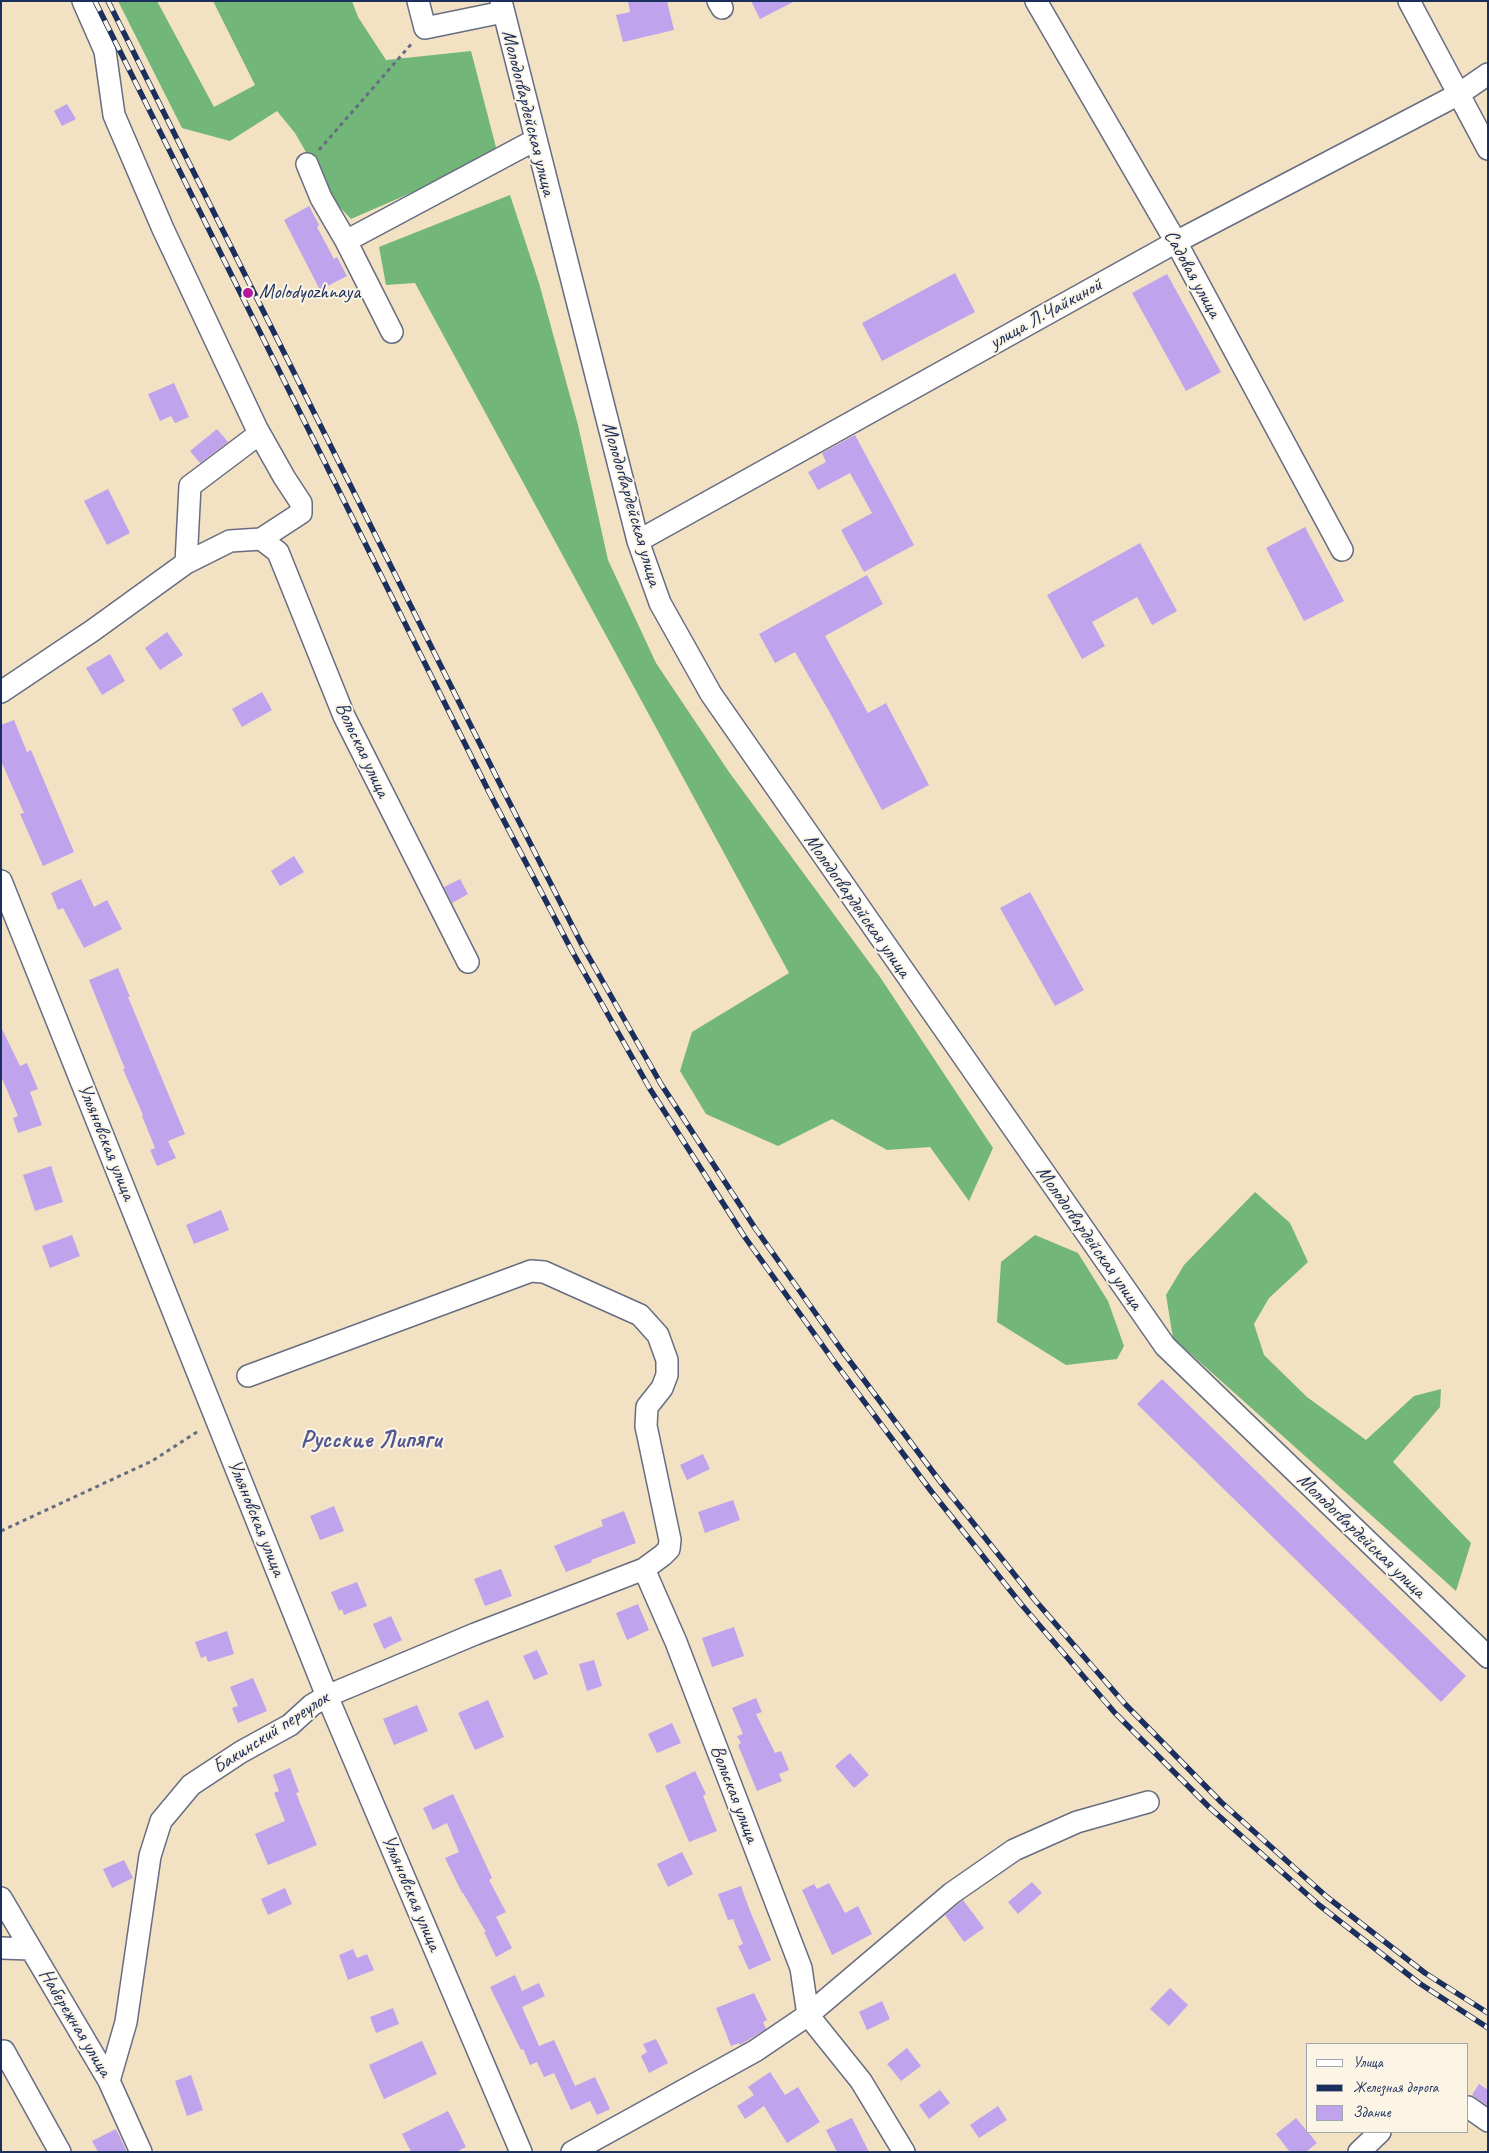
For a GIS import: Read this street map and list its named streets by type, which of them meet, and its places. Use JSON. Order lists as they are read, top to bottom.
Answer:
{
  "streets": {
    "street": [
      "Молодогвардейская улица",
      "Садовая улица",
      "улица Л.Чайкиной",
      "Вольская улица",
      "Ульяновская улица",
      "Бакинский переулок",
      "Набережная улица"
    ]
  },
  "crossings": [
    ["Молодогвардейская улица", "улица Л.Чайкиной"],
    ["Садовая улица", "улица Л.Чайкиной"],
    ["Вольская улица", "Бакинский переулок"],
    ["Ульяновская улица", "Бакинский переулок"],
    ["Бакинский переулок", "Набережная улица"]
  ],
  "districts": ["Русские Липяги"],
  "places": ["Molodyozhnaya"],
  "legend": ["Улица", "Железная дорога", "Здание"]
}
